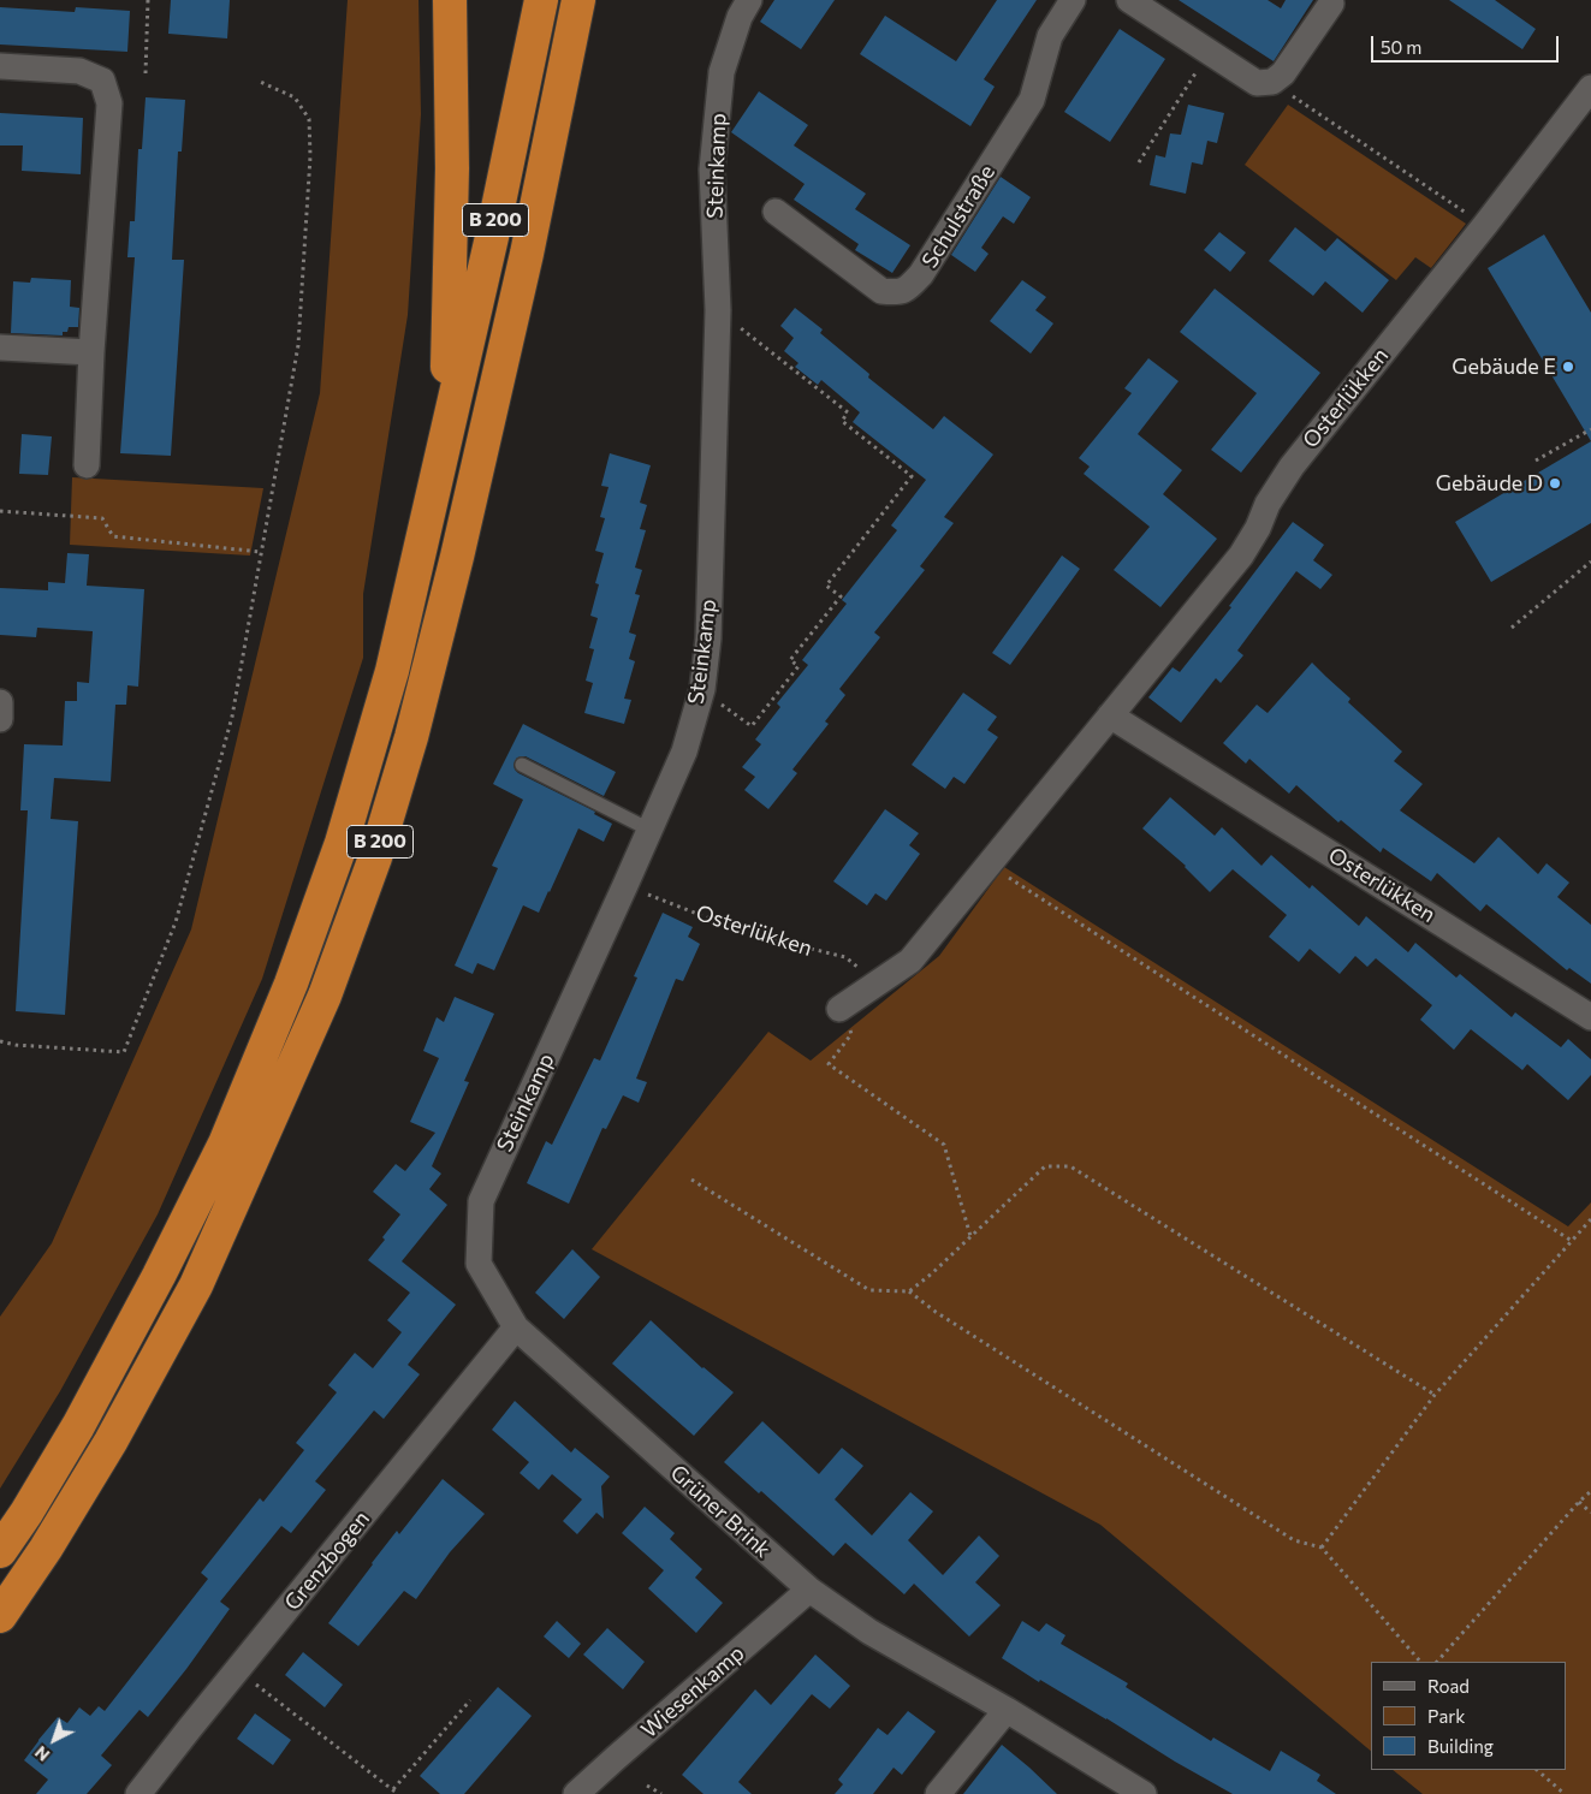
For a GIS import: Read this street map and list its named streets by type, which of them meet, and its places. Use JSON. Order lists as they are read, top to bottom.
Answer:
{
  "streets": {
    "highway": ["B 200"],
    "street": [
      "Steinkamp",
      "Schulstraße",
      "Osterlükken",
      "Grüner Brink",
      "Grenzbogen",
      "Wiesenkamp"
    ]
  },
  "crossings": [
    ["Steinkamp", "Osterlükken"],
    ["Steinkamp", "Grüner Brink"],
    ["Grüner Brink", "Grenzbogen"],
    ["Grüner Brink", "Wiesenkamp"]
  ],
  "places": ["Gebäude E", "Gebäude D"],
  "legend": ["Road", "Park", "Building"],
  "scale_bar": "50 m",
  "north": "bottom left"
}
